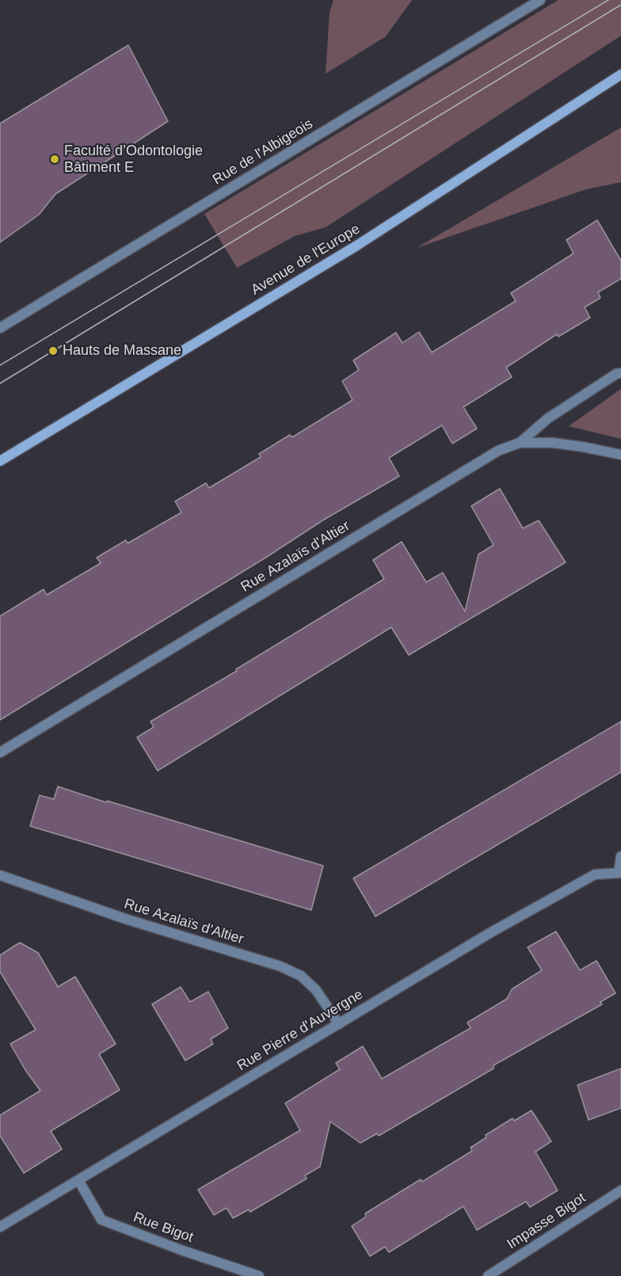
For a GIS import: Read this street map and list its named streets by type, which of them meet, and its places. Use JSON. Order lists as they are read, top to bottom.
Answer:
{
  "streets": {
    "main road": ["Avenue de l'Europe"],
    "street": [
      "Rue de l'Albigeois",
      "Rue Azalaïs d'Altier",
      "Rue Pierre d'Auvergne",
      "Impasse Bigot",
      "Rue Bigot"
    ]
  },
  "crossings": [
    ["Rue Azalaïs d'Altier", "Rue Pierre d'Auvergne"],
    ["Rue Pierre d'Auvergne", "Rue Bigot"]
  ],
  "places": ["Faculté d’Odontologie Bâtiment E", "Hauts de Massane"]
}
